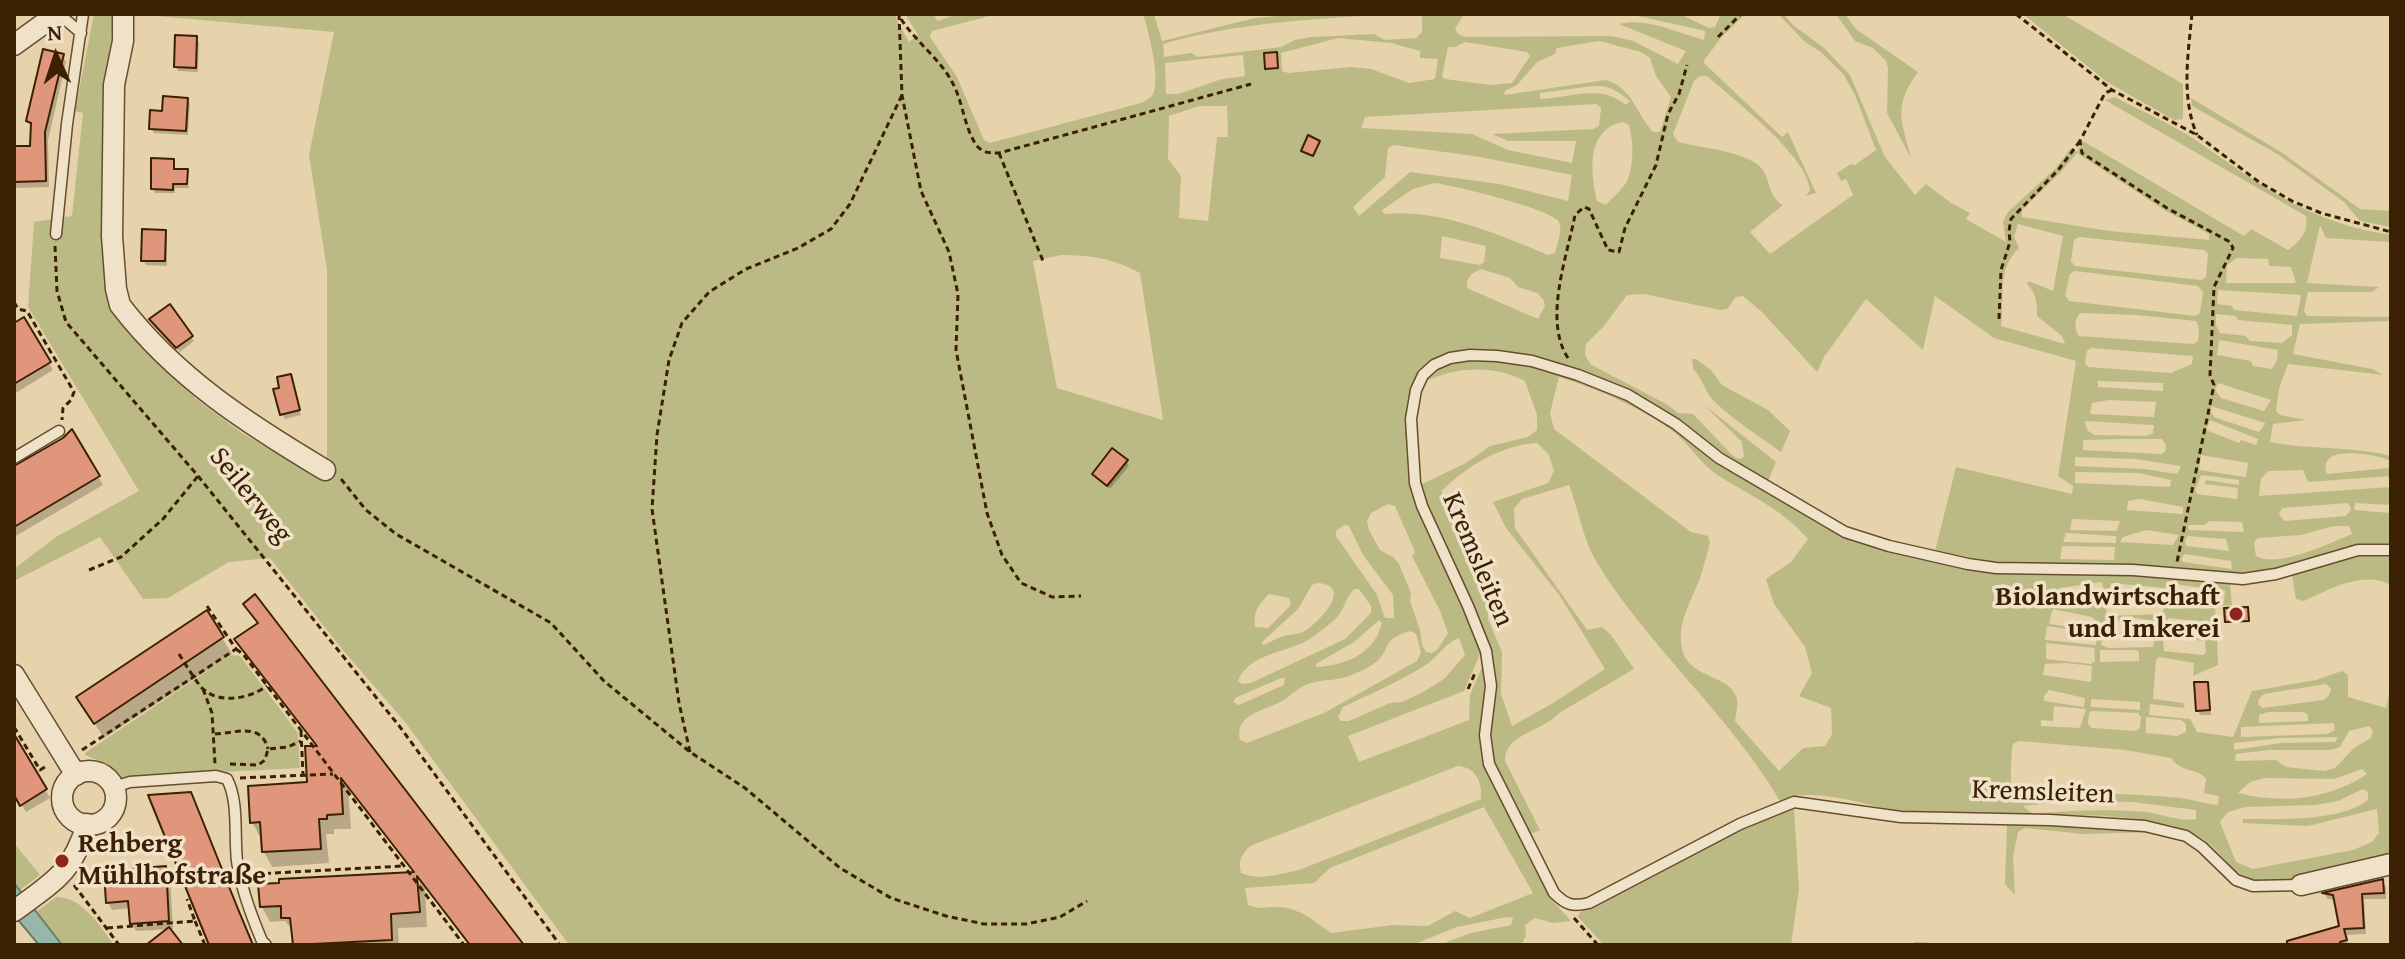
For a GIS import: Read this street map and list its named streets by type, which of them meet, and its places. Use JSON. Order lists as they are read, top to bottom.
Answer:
{
  "streets": {
    "street": ["Seilerweg", "Kremsleiten"]
  },
  "places": ["Biolandwirtschaft und Imkerei", "Rehberg Mühlhofstraße"],
  "north": "top"
}
